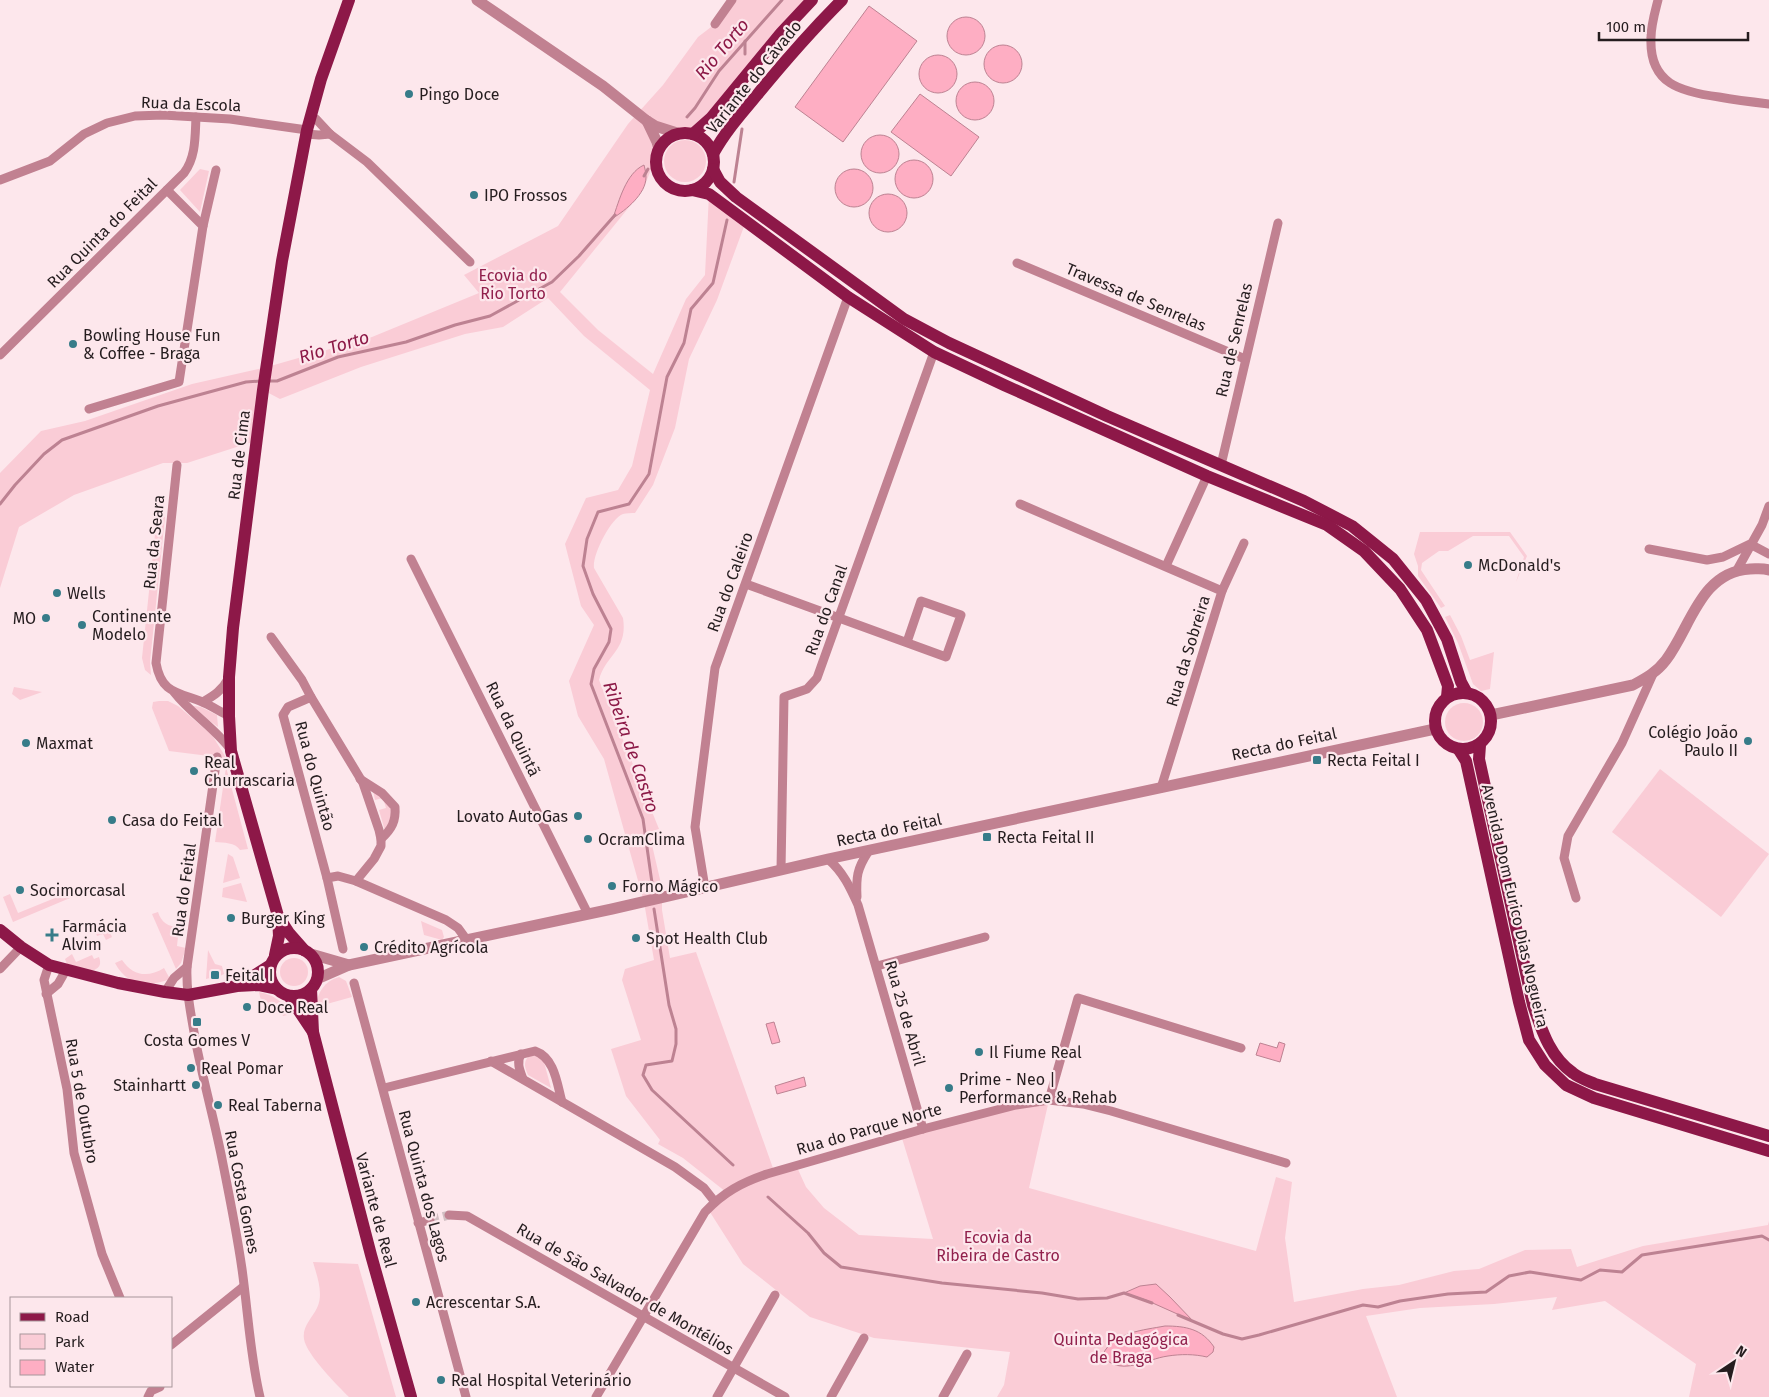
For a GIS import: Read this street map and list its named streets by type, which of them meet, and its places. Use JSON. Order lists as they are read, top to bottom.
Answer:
{
  "streets": {
    "main road": [
      "Variante do Cávado",
      "Rua de Cima",
      "Recta do Feital",
      "Avenida Dom Eurico Dias Nogueira",
      "Variante de Real"
    ],
    "street": [
      "Rua da Escola",
      "Rua Quinta do Feital",
      "Travessa de Senrelas",
      "Rua de Senrelas",
      "Rua da Seara",
      "Rua do Caleiro",
      "Rua do Canal",
      "Rua da Sobreira",
      "Rua da Quintã",
      "Rua do Quintão",
      "Rua do Feital",
      "Rua 25 de Abril",
      "Rua 5 de Outubro",
      "Rua do Parque Norte",
      "Rua Quinta dos Lagos",
      "Rua Costa Gomes",
      "Rua de São Salvador de Montélios"
    ]
  },
  "crossings": [
    ["Rua da Escola", "Rua Quinta do Feital"],
    ["Rua da Escola", "Rua de Cima"],
    ["Travessa de Senrelas", "Rua de Senrelas"],
    ["Rua de Cima", "Recta do Feital"],
    ["Rua de Cima", "Variante de Real"],
    ["Rua do Caleiro", "Recta do Feital"],
    ["Rua do Canal", "Recta do Feital"],
    ["Rua da Sobreira", "Recta do Feital"],
    ["Rua da Quintã", "Recta do Feital"],
    ["Recta do Feital", "Rua do Feital"],
    ["Recta do Feital", "Avenida Dom Eurico Dias Nogueira"],
    ["Recta do Feital", "Rua 25 de Abril"],
    ["Recta do Feital", "Rua 5 de Outubro"],
    ["Recta do Feital", "Rua Costa Gomes"],
    ["Recta do Feital", "Variante de Real"],
    ["Rua do Feital", "Rua Costa Gomes"],
    ["Rua 25 de Abril", "Rua do Parque Norte"],
    ["Rua do Parque Norte", "Rua de São Salvador de Montélios"]
  ],
  "water": ["Rio Torto", "Ribeira de Castro"],
  "parks": ["Ecovia do Rio Torto", "Ecovia da Ribeira de Castro", "Quinta Pedagógica de Braga"],
  "places": {
    "other": [
      "Pingo Doce",
      "IPO Frossos",
      "Bowling House Fun & Coffee - Braga",
      "McDonald's",
      "Wells",
      "MO",
      "Continente Modelo",
      "Colégio João Paulo II",
      "Maxmat",
      "Real Churrascaria",
      "Lovato AutoGas",
      "Casa do Feital",
      "OcramClima",
      "Forno Mágico",
      "Socimorcasal",
      "Burger King",
      "Spot Health Club",
      "Crédito Agrícola",
      "Doce Real",
      "Il Fiume Real",
      "Real Pomar",
      "Stainhartt",
      "Prime - Neo | Performance & Rehab",
      "Real Taberna",
      "Acrescentar S.A.",
      "Real Hospital Veterinário"
    ],
    "transit": [
      "Recta Feital I",
      "Recta Feital II",
      "Feital I",
      "Costa Gomes V"
    ],
    "health": ["Farmácia Alvim"]
  },
  "legend": ["Road", "Park", "Water"],
  "scale_bar": "100 m",
  "north": "top right"
}
